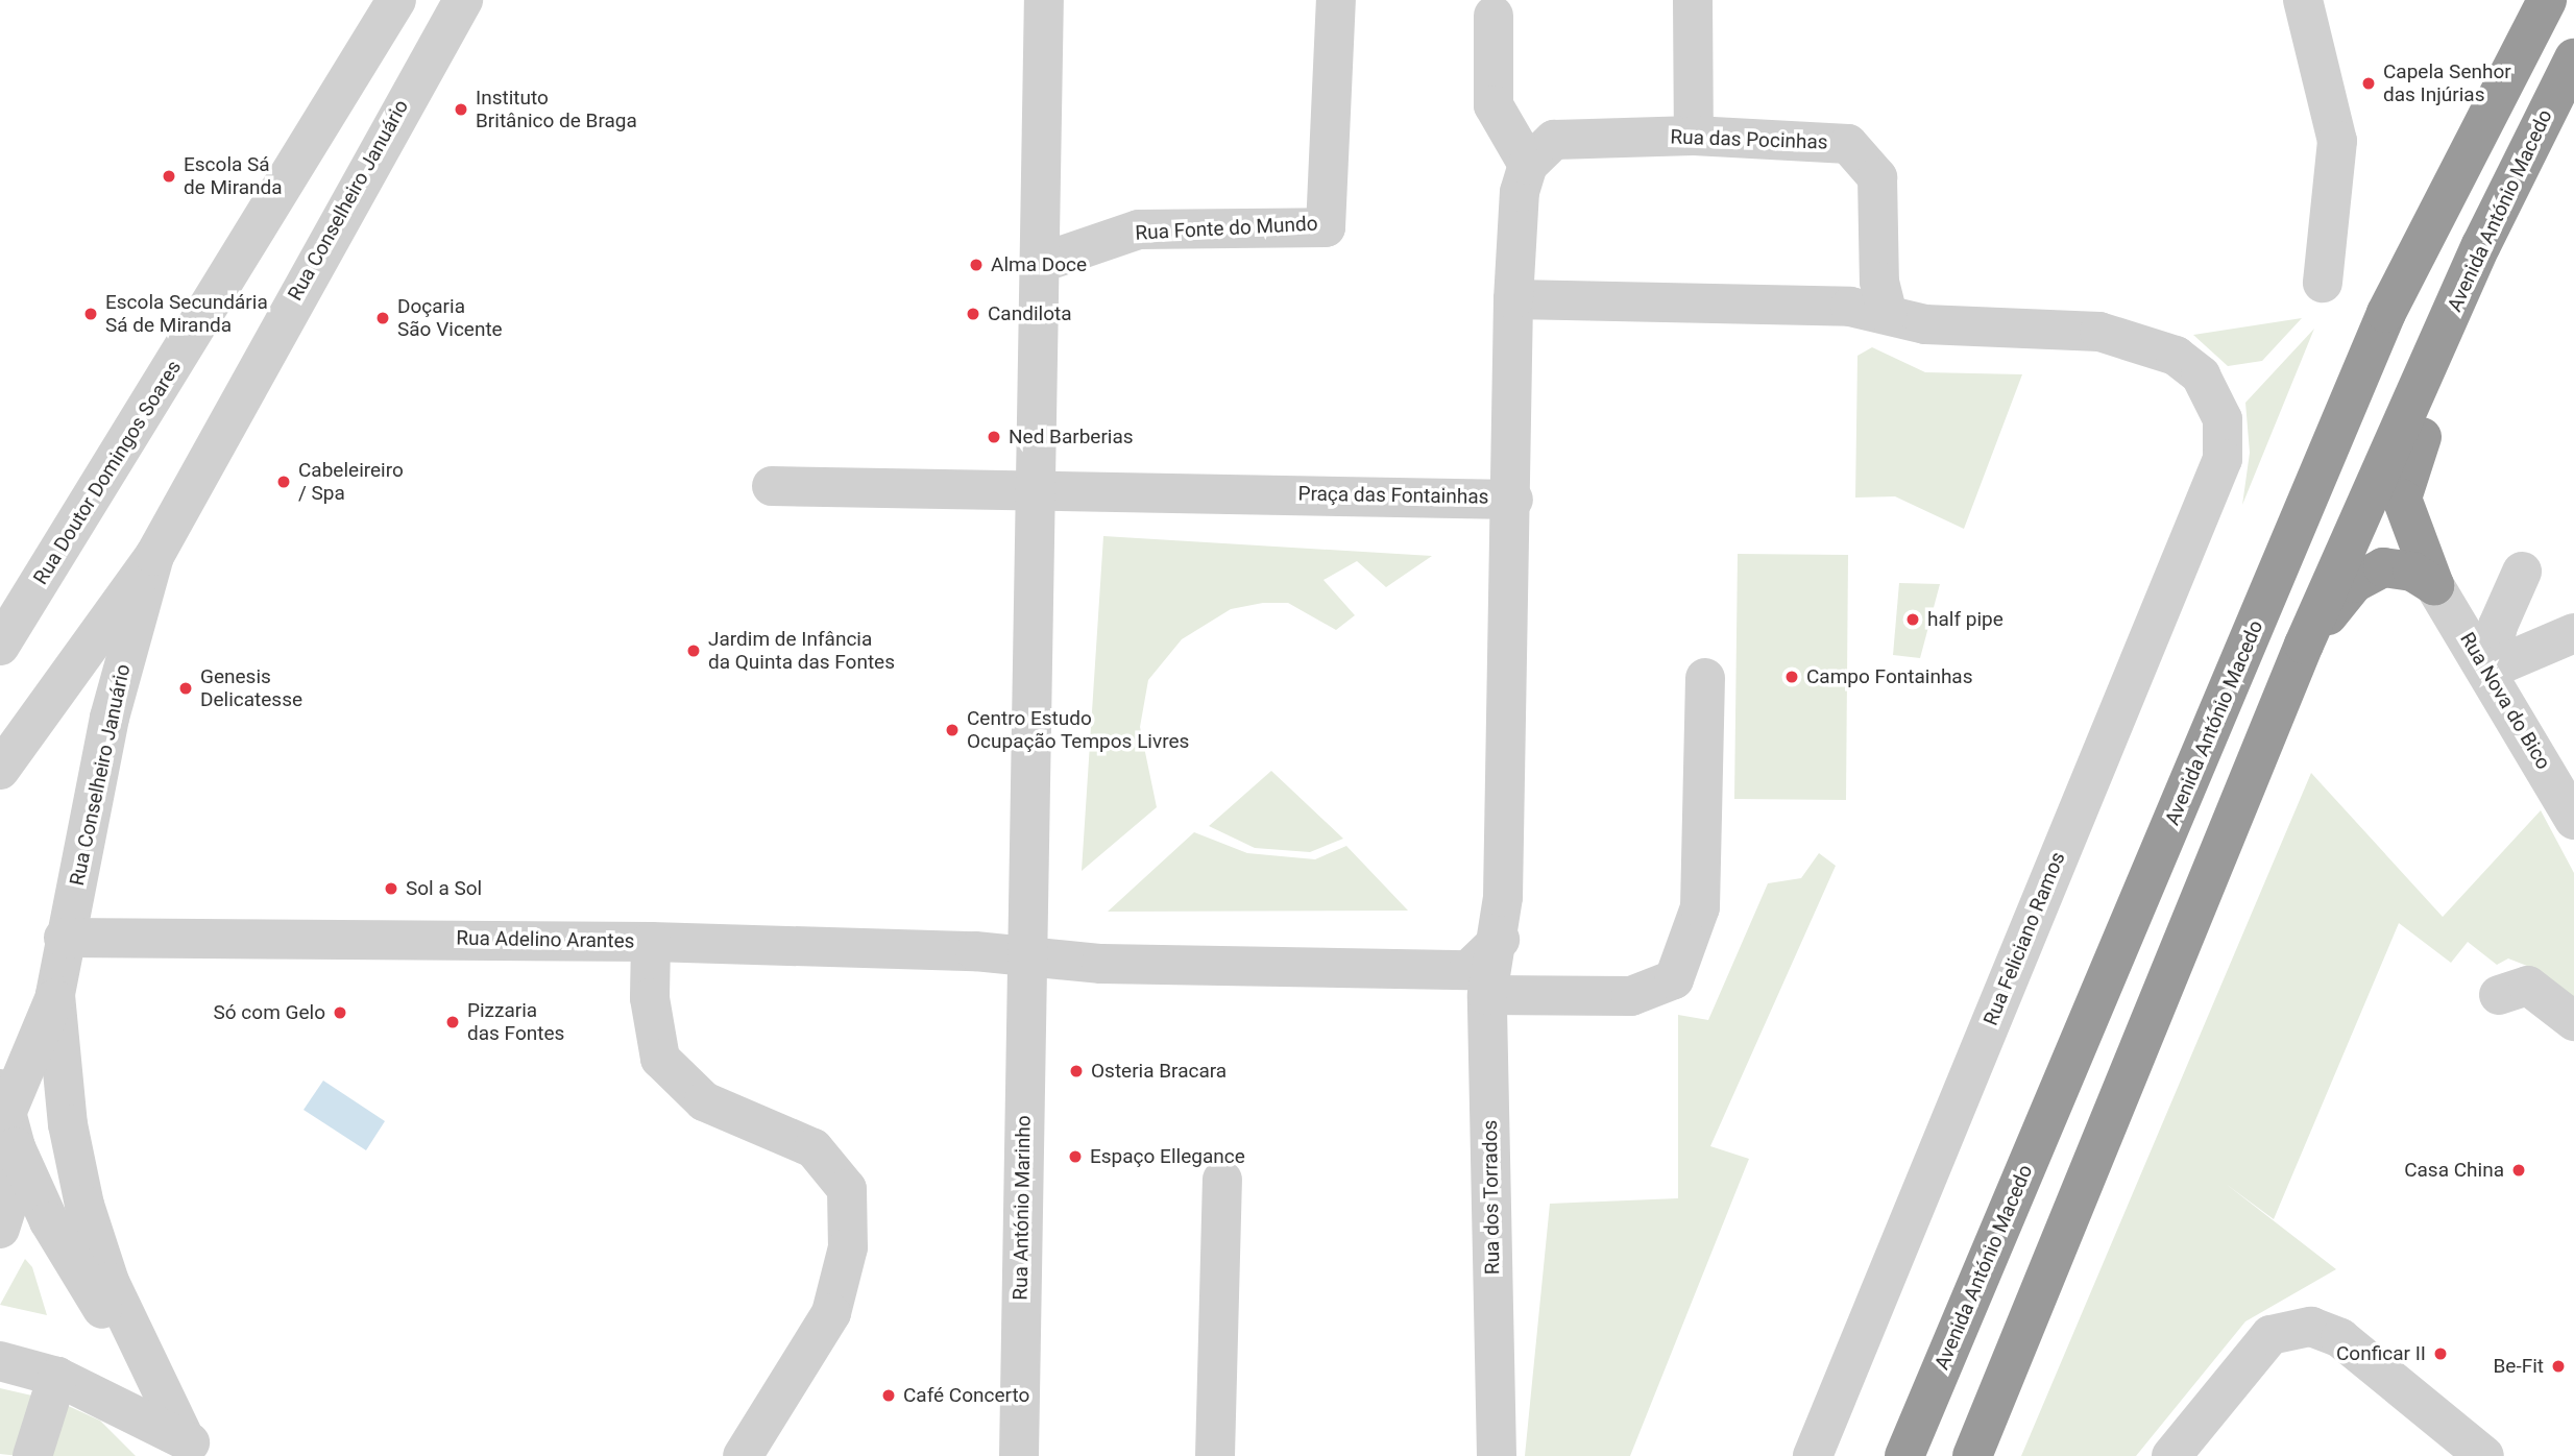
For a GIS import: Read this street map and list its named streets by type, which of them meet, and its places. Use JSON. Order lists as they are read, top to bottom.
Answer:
{
  "streets": {
    "highway": ["Avenida António Macedo"],
    "street": [
      "Rua das Pocinhas",
      "Rua Conselheiro Januário",
      "Rua Fonte do Mundo",
      "Rua Doutor Domingos Soares",
      "Praça das Fontainhas",
      "Rua Nova do Bico",
      "Rua Feliciano Ramos",
      "Rua Adelino Arantes",
      "Rua dos Torrados",
      "Rua António Marinho"
    ]
  },
  "crossings": [
    ["Rua das Pocinhas", "Rua Feliciano Ramos"],
    ["Rua Conselheiro Januário", "Rua Adelino Arantes"],
    ["Praça das Fontainhas", "Rua dos Torrados"],
    ["Rua Adelino Arantes", "Rua António Marinho"]
  ],
  "places": [
    "Capela Senhor das Injúrias",
    "Instituto Britânico de Braga",
    "Escola Sá de Miranda",
    "Alma Doce",
    "Escola Secundária Sá de Miranda",
    "Candilota",
    "Doçaria São Vicente",
    "Ned Barberias",
    "Cabeleireiro / Spa",
    "half pipe",
    "Jardim de Infância da Quinta das Fontes",
    "Campo Fontainhas",
    "Genesis Delicatesse",
    "Centro Estudo Ocupação Tempos Livres",
    "Sol a Sol",
    "Só com Gelo",
    "Pizzaria das Fontes",
    "Osteria Bracara",
    "Espaço Ellegance",
    "Casa China",
    "Conficar II",
    "Be-Fit",
    "Café Concerto"
  ]
}
